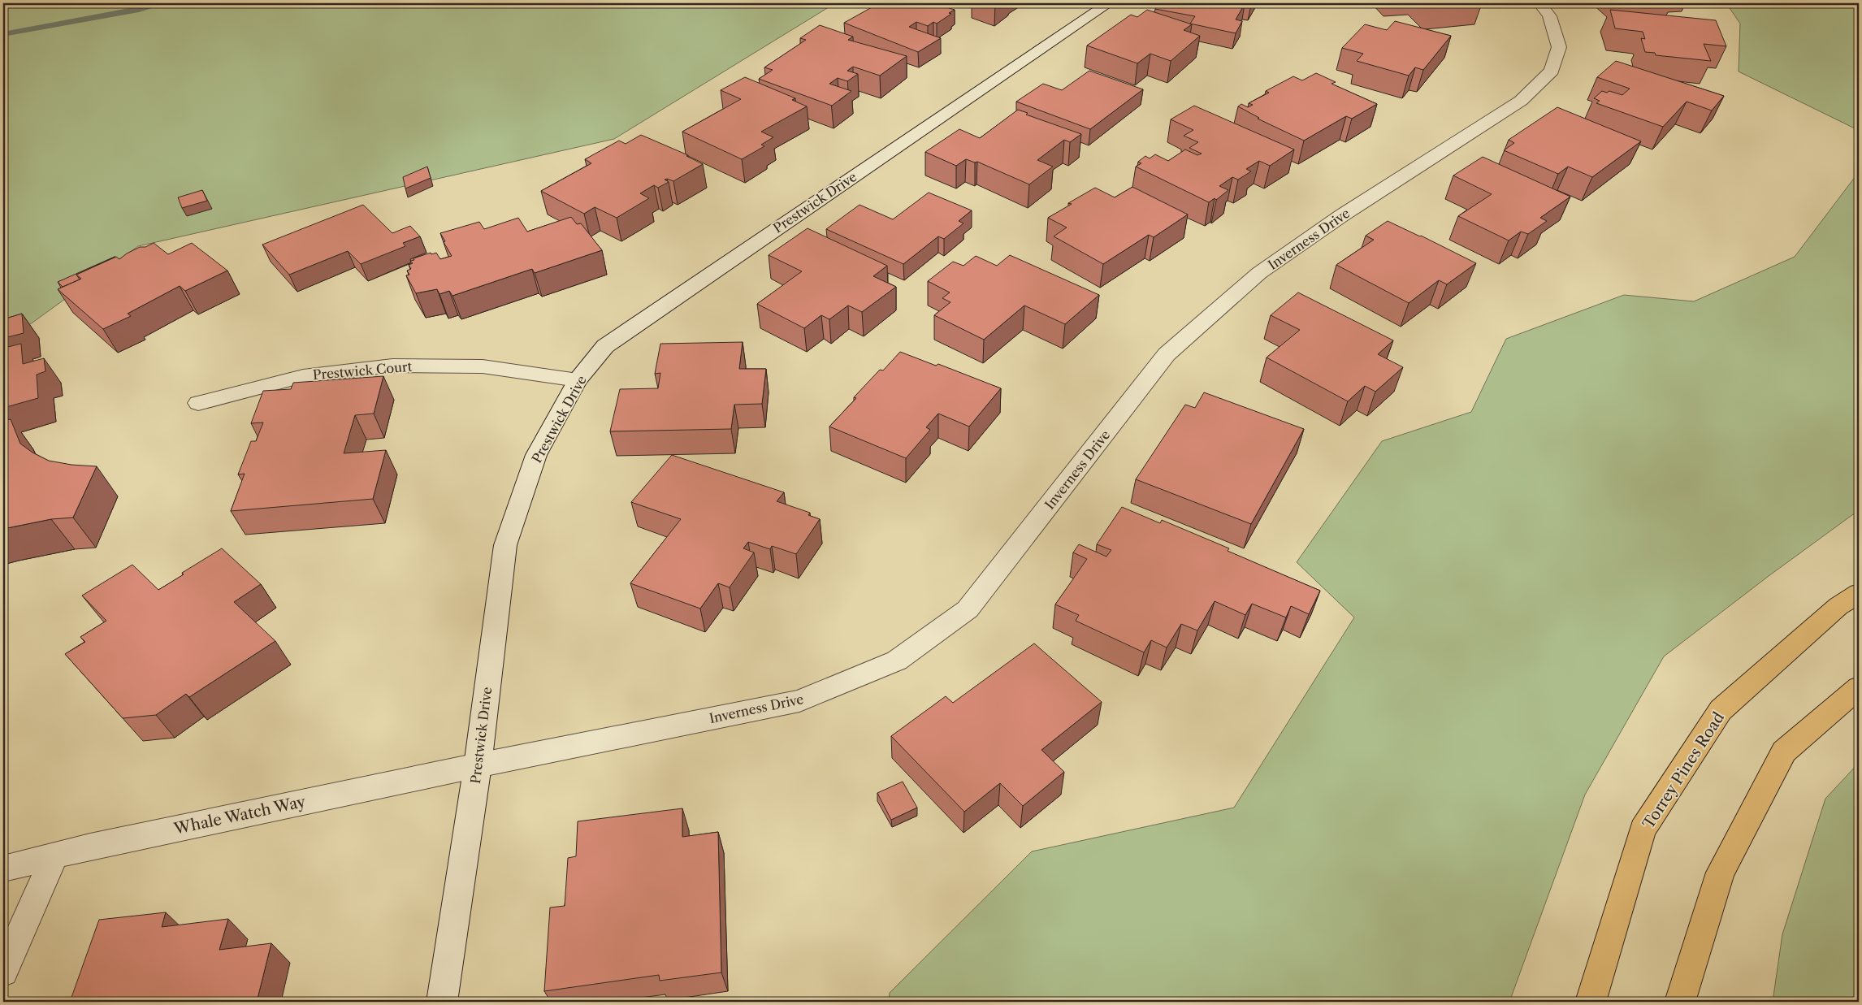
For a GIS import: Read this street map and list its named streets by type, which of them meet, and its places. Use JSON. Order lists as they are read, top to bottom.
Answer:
{
  "streets": {
    "main road": ["Torrey Pines Road"],
    "street": [
      "Prestwick Drive",
      "Inverness Drive",
      "Prestwick Court",
      "Whale Watch Way"
    ]
  },
  "crossings": [
    ["Prestwick Drive", "Inverness Drive"],
    ["Prestwick Drive", "Prestwick Court"],
    ["Prestwick Drive", "Whale Watch Way"],
    ["Inverness Drive", "Whale Watch Way"]
  ]
}
